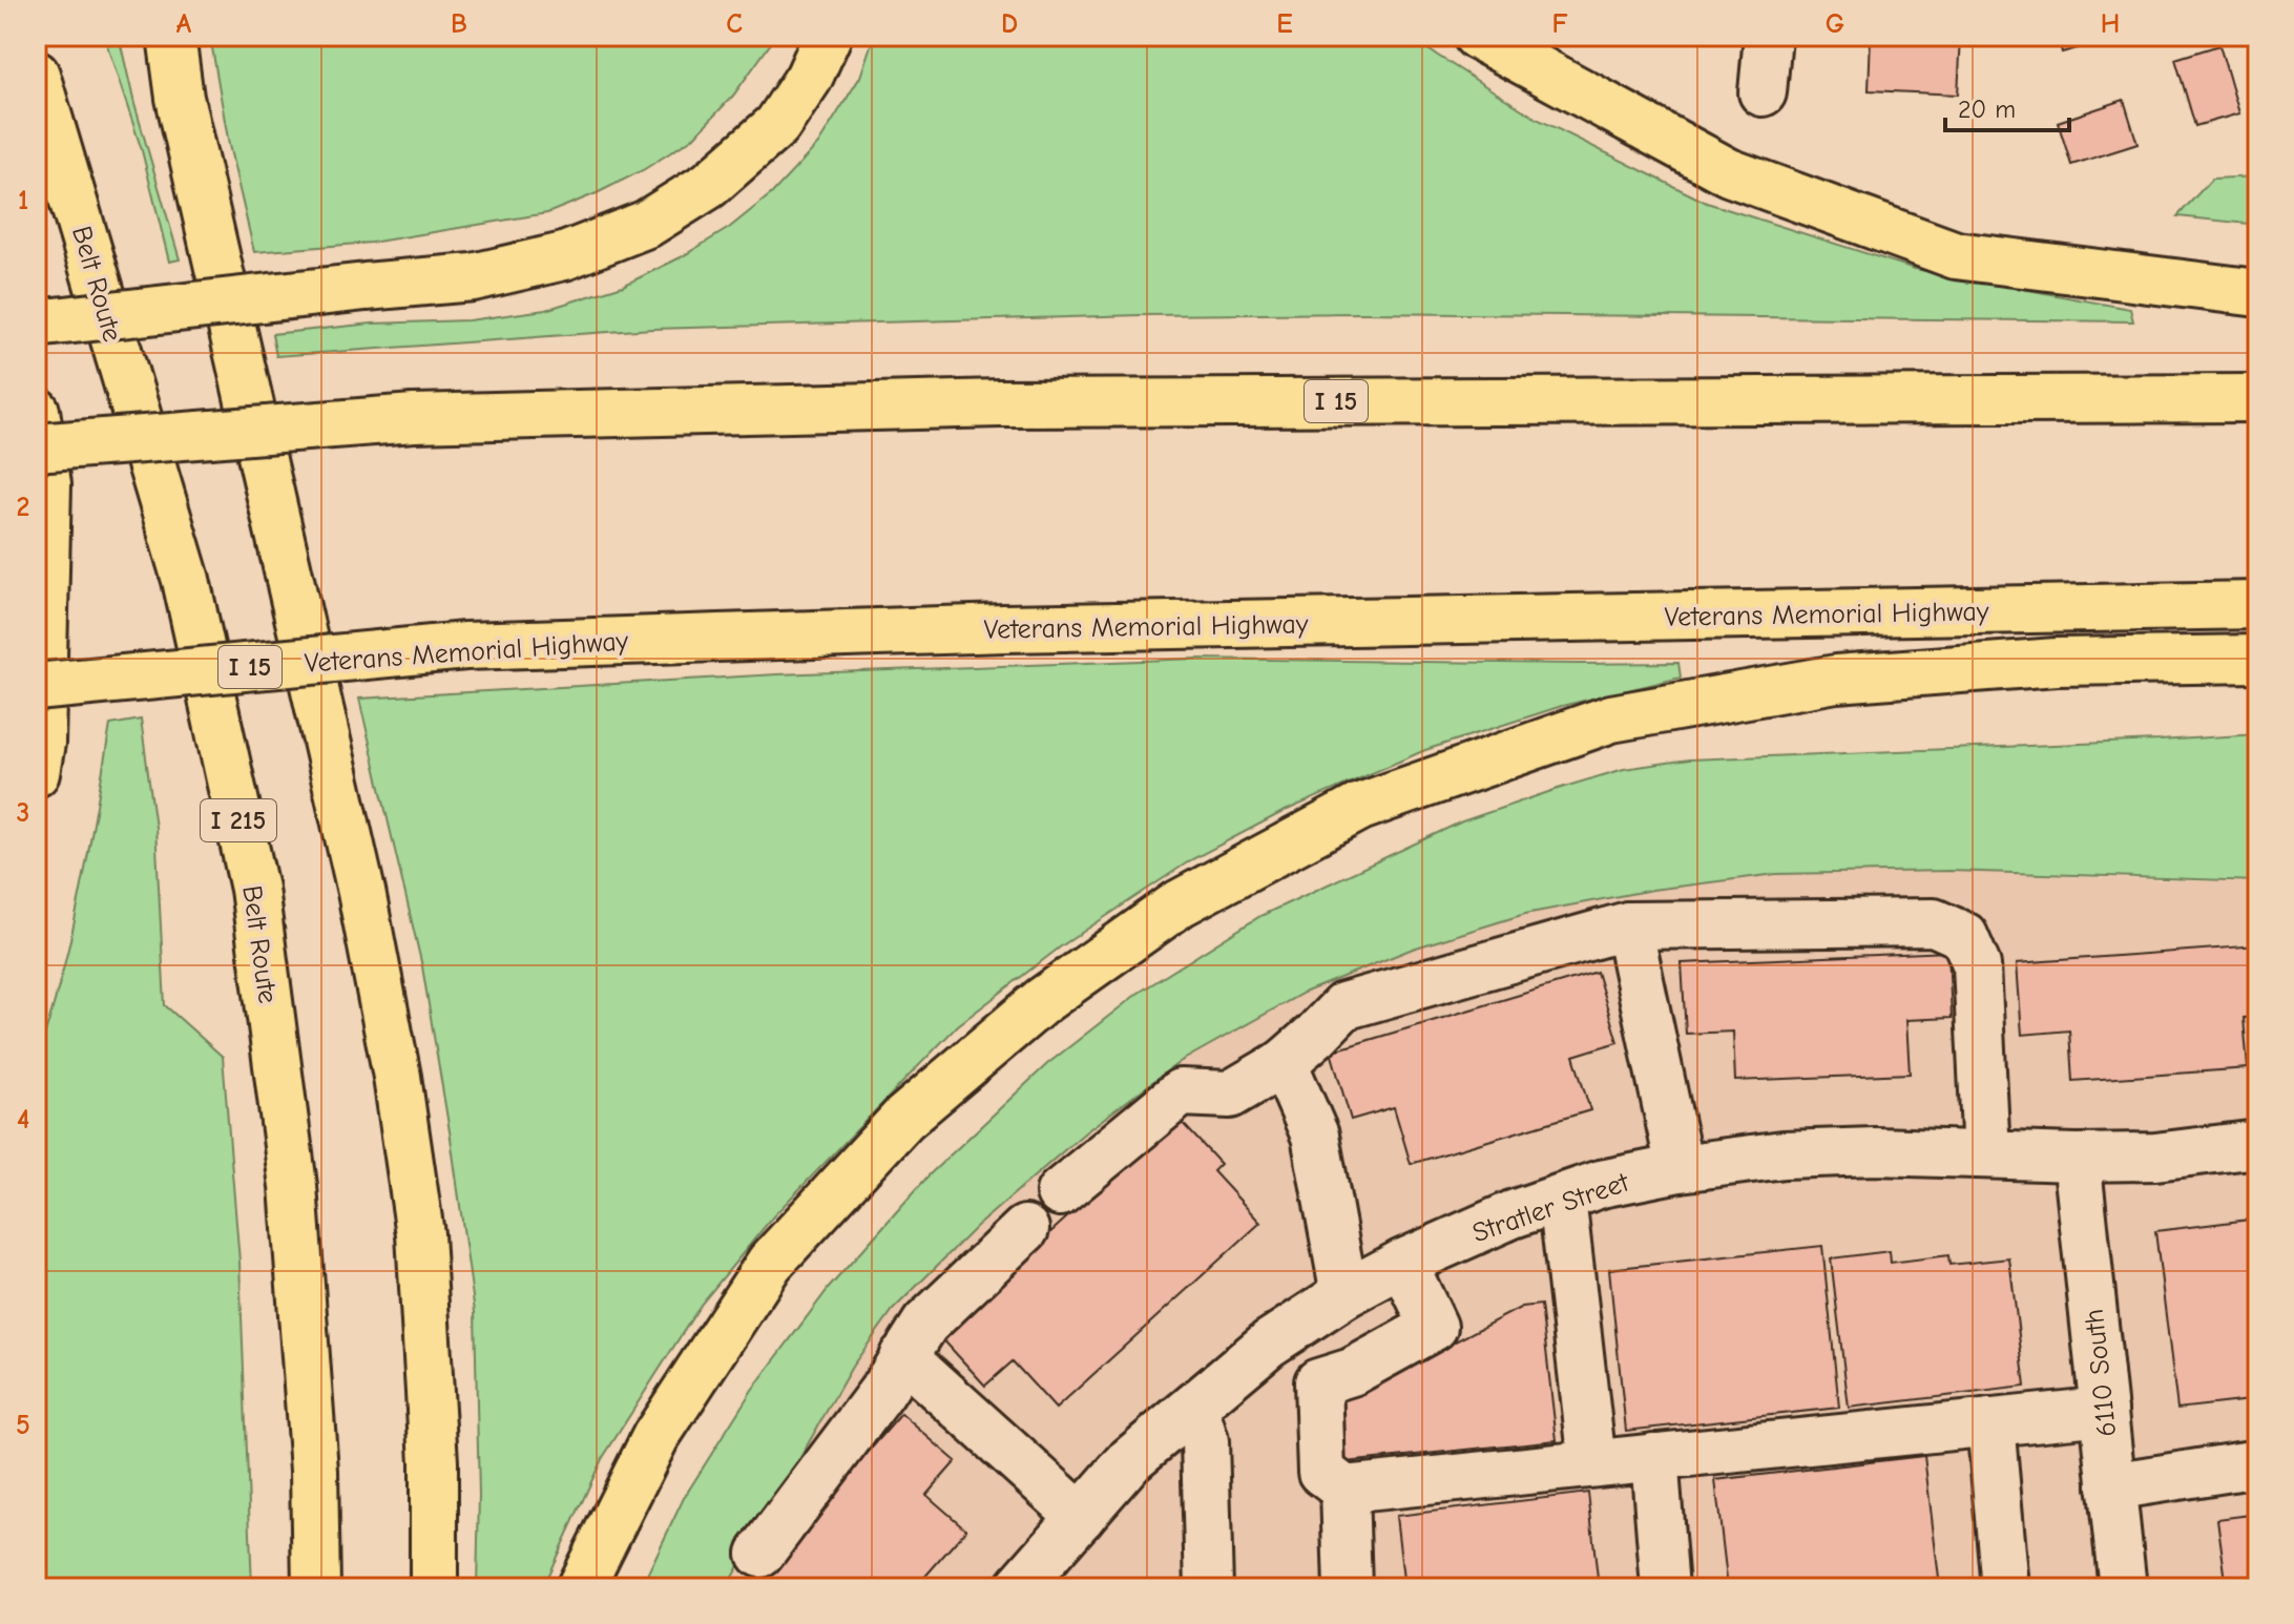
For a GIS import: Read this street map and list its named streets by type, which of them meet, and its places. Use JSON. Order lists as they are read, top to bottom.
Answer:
{
  "streets": {
    "highway": [
      "Belt Route",
      "I 15",
      "Veterans Memorial Highway",
      "I 215"
    ],
    "street": ["Stratler Street", "6110 South"]
  },
  "crossings": [
    ["Stratler Street", "6110 South"]
  ],
  "scale_bar": "20 m",
  "grid": {
    "columns": [
      "A",
      "B",
      "C",
      "D",
      "E",
      "F",
      "G",
      "H"
    ],
    "rows": [
      "1",
      "2",
      "3",
      "4",
      "5"
    ]
  }
}
